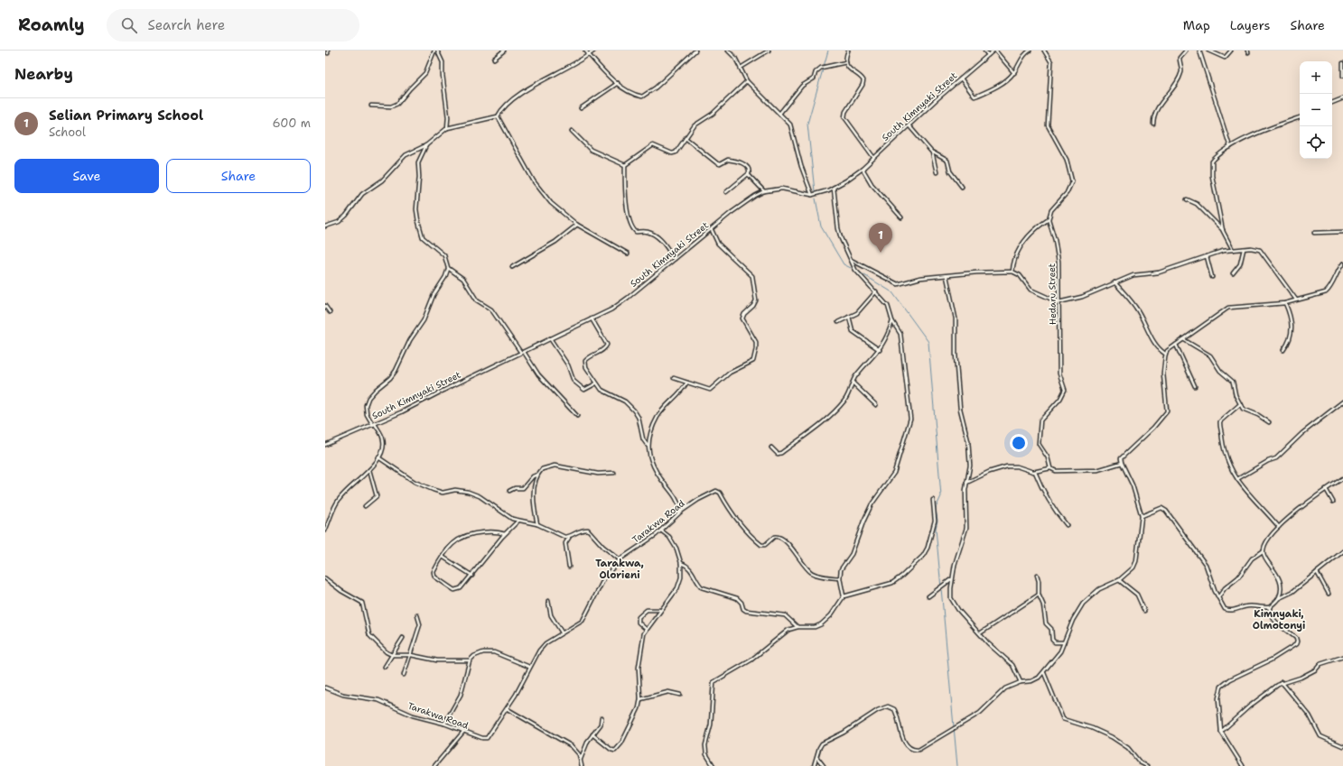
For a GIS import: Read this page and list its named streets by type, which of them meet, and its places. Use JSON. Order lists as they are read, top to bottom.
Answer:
{
  "streets": {
    "street": ["South Kimnyaki Street", "Hedaru Street", "Tarakwa Road"]
  },
  "districts": ["Tarakwa, Olorieni", "Kimnyaki, Olmotonyi"],
  "page": {
    "header": "Roamly",
    "search": "Search here",
    "nav": ["Map", "Layers", "Share"],
    "heading": "Nearby",
    "map_buttons": ["+", "−"],
    "list": [
      {
        "mark": "1",
        "name": "Selian Primary School",
        "note": "School",
        "value": "600 m"
      }
    ],
    "buttons": ["Save", "Share"],
    "pins": "1"
  }
}
